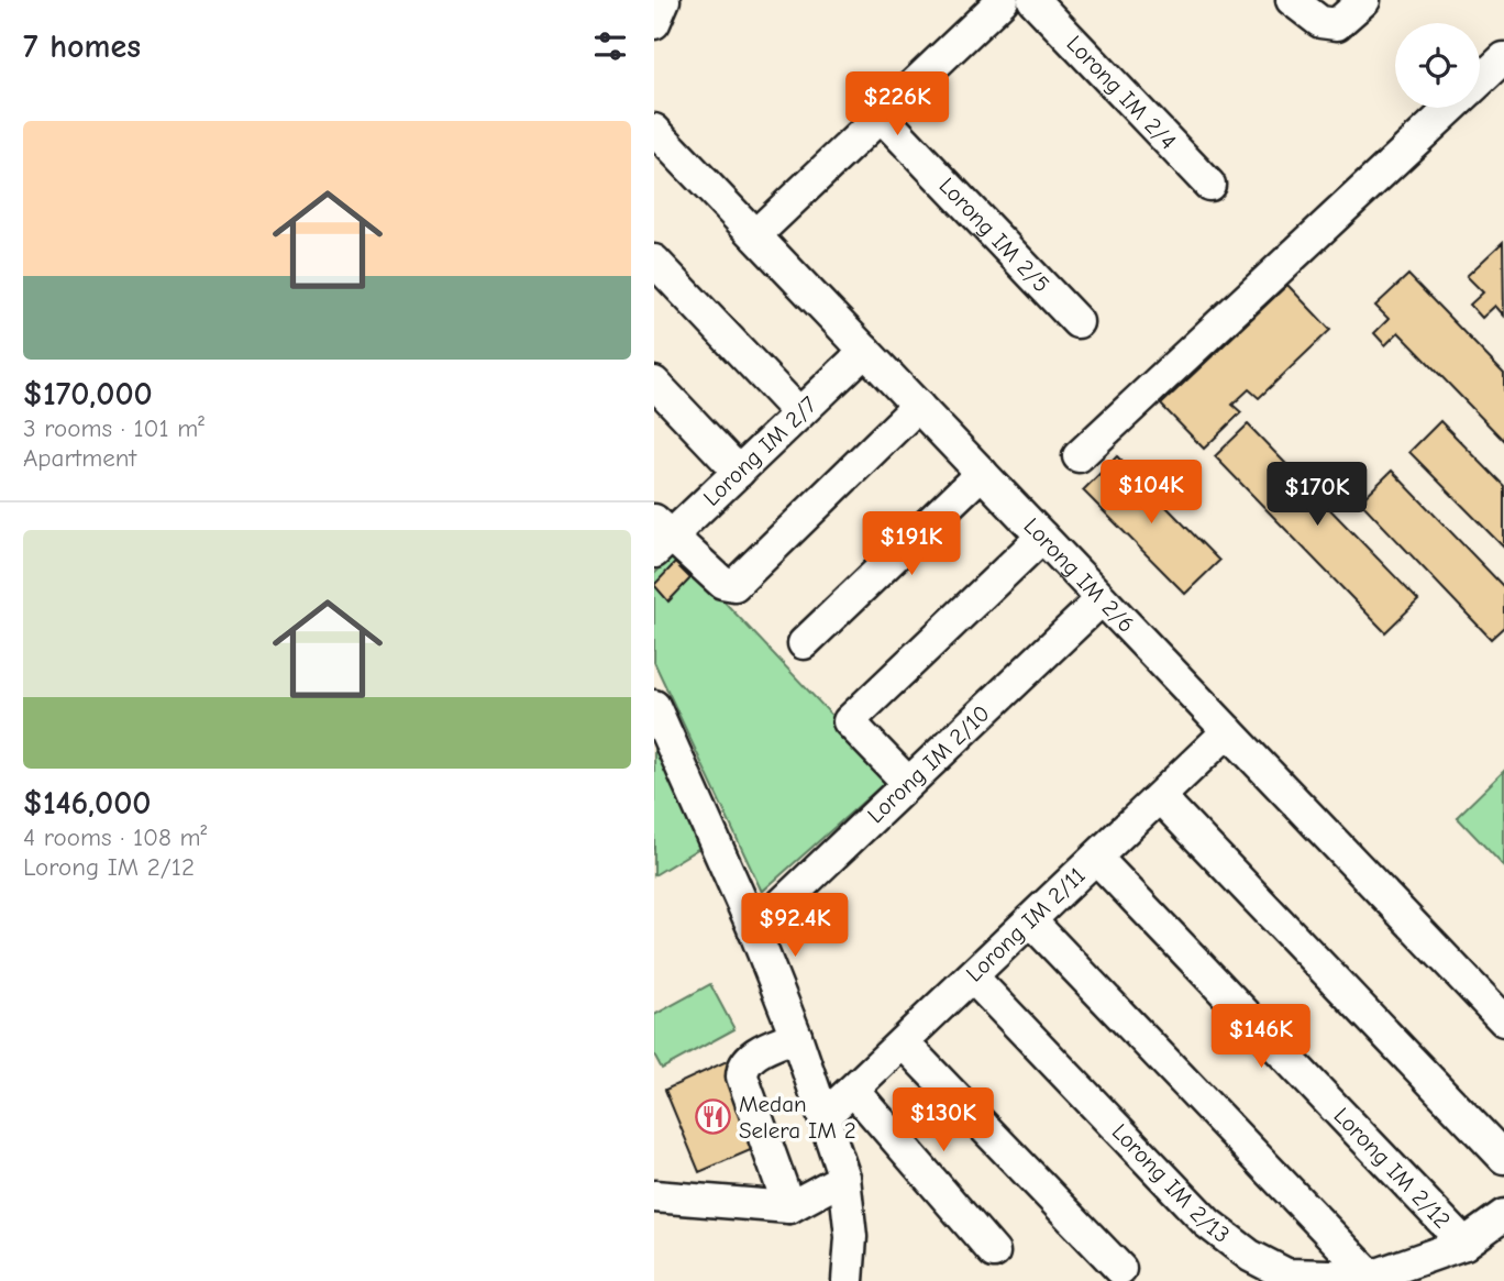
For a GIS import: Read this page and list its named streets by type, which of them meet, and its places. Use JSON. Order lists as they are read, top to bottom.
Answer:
{
  "streets": {
    "street": [
      "Lorong IM 2/4",
      "Lorong IM 2/5",
      "Lorong IM 2/7",
      "Lorong IM 2/6",
      "Lorong IM 2/10",
      "Lorong IM 2/11",
      "Lorong IM 2/12",
      "Lorong IM 2/13"
    ]
  },
  "crossings": [
    ["Lorong IM 2/7", "Lorong IM 2/6"],
    ["Lorong IM 2/6", "Lorong IM 2/10"],
    ["Lorong IM 2/6", "Lorong IM 2/11"],
    ["Lorong IM 2/11", "Lorong IM 2/12"],
    ["Lorong IM 2/11", "Lorong IM 2/13"],
    ["Lorong IM 2/12", "Lorong IM 2/13"]
  ],
  "places": {
    "restaurant": ["Medan Selera IM 2"]
  },
  "page": {
    "heading": "7 homes",
    "price": [
      "$226K",
      "$104K",
      "$170K",
      "$191K",
      "$92.4K",
      "$146K",
      "$130K"
    ],
    "list": [
      {
        "name": "$170,000",
        "note": "3 rooms · 101 m² · Apartment"
      },
      {
        "name": "$146,000",
        "note": "4 rooms · 108 m² · Lorong IM 2/12"
      }
    ]
  }
}
